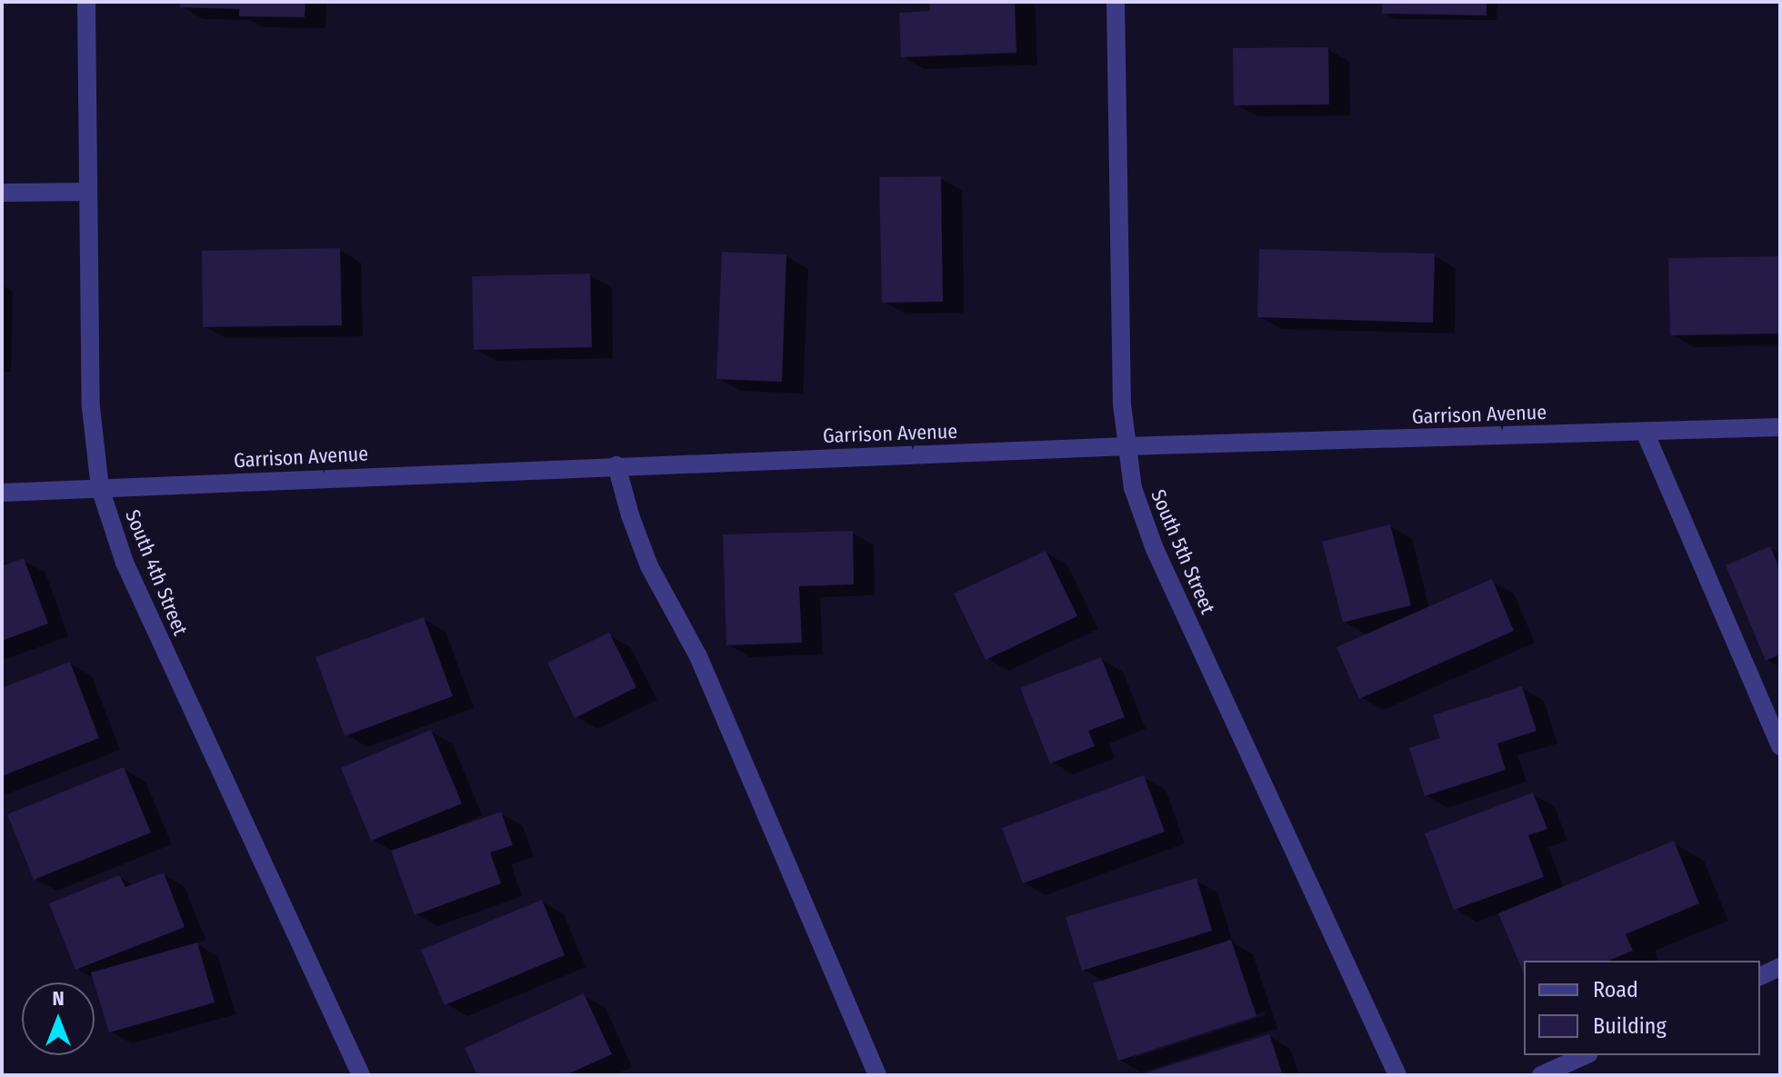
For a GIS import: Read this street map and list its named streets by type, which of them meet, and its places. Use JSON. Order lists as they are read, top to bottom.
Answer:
{
  "streets": {
    "street": ["Garrison Avenue", "South 5th Street", "South 4th Street"]
  },
  "crossings": [
    ["Garrison Avenue", "South 5th Street"],
    ["Garrison Avenue", "South 4th Street"]
  ],
  "legend": ["Road", "Building"],
  "north": "top"
}
